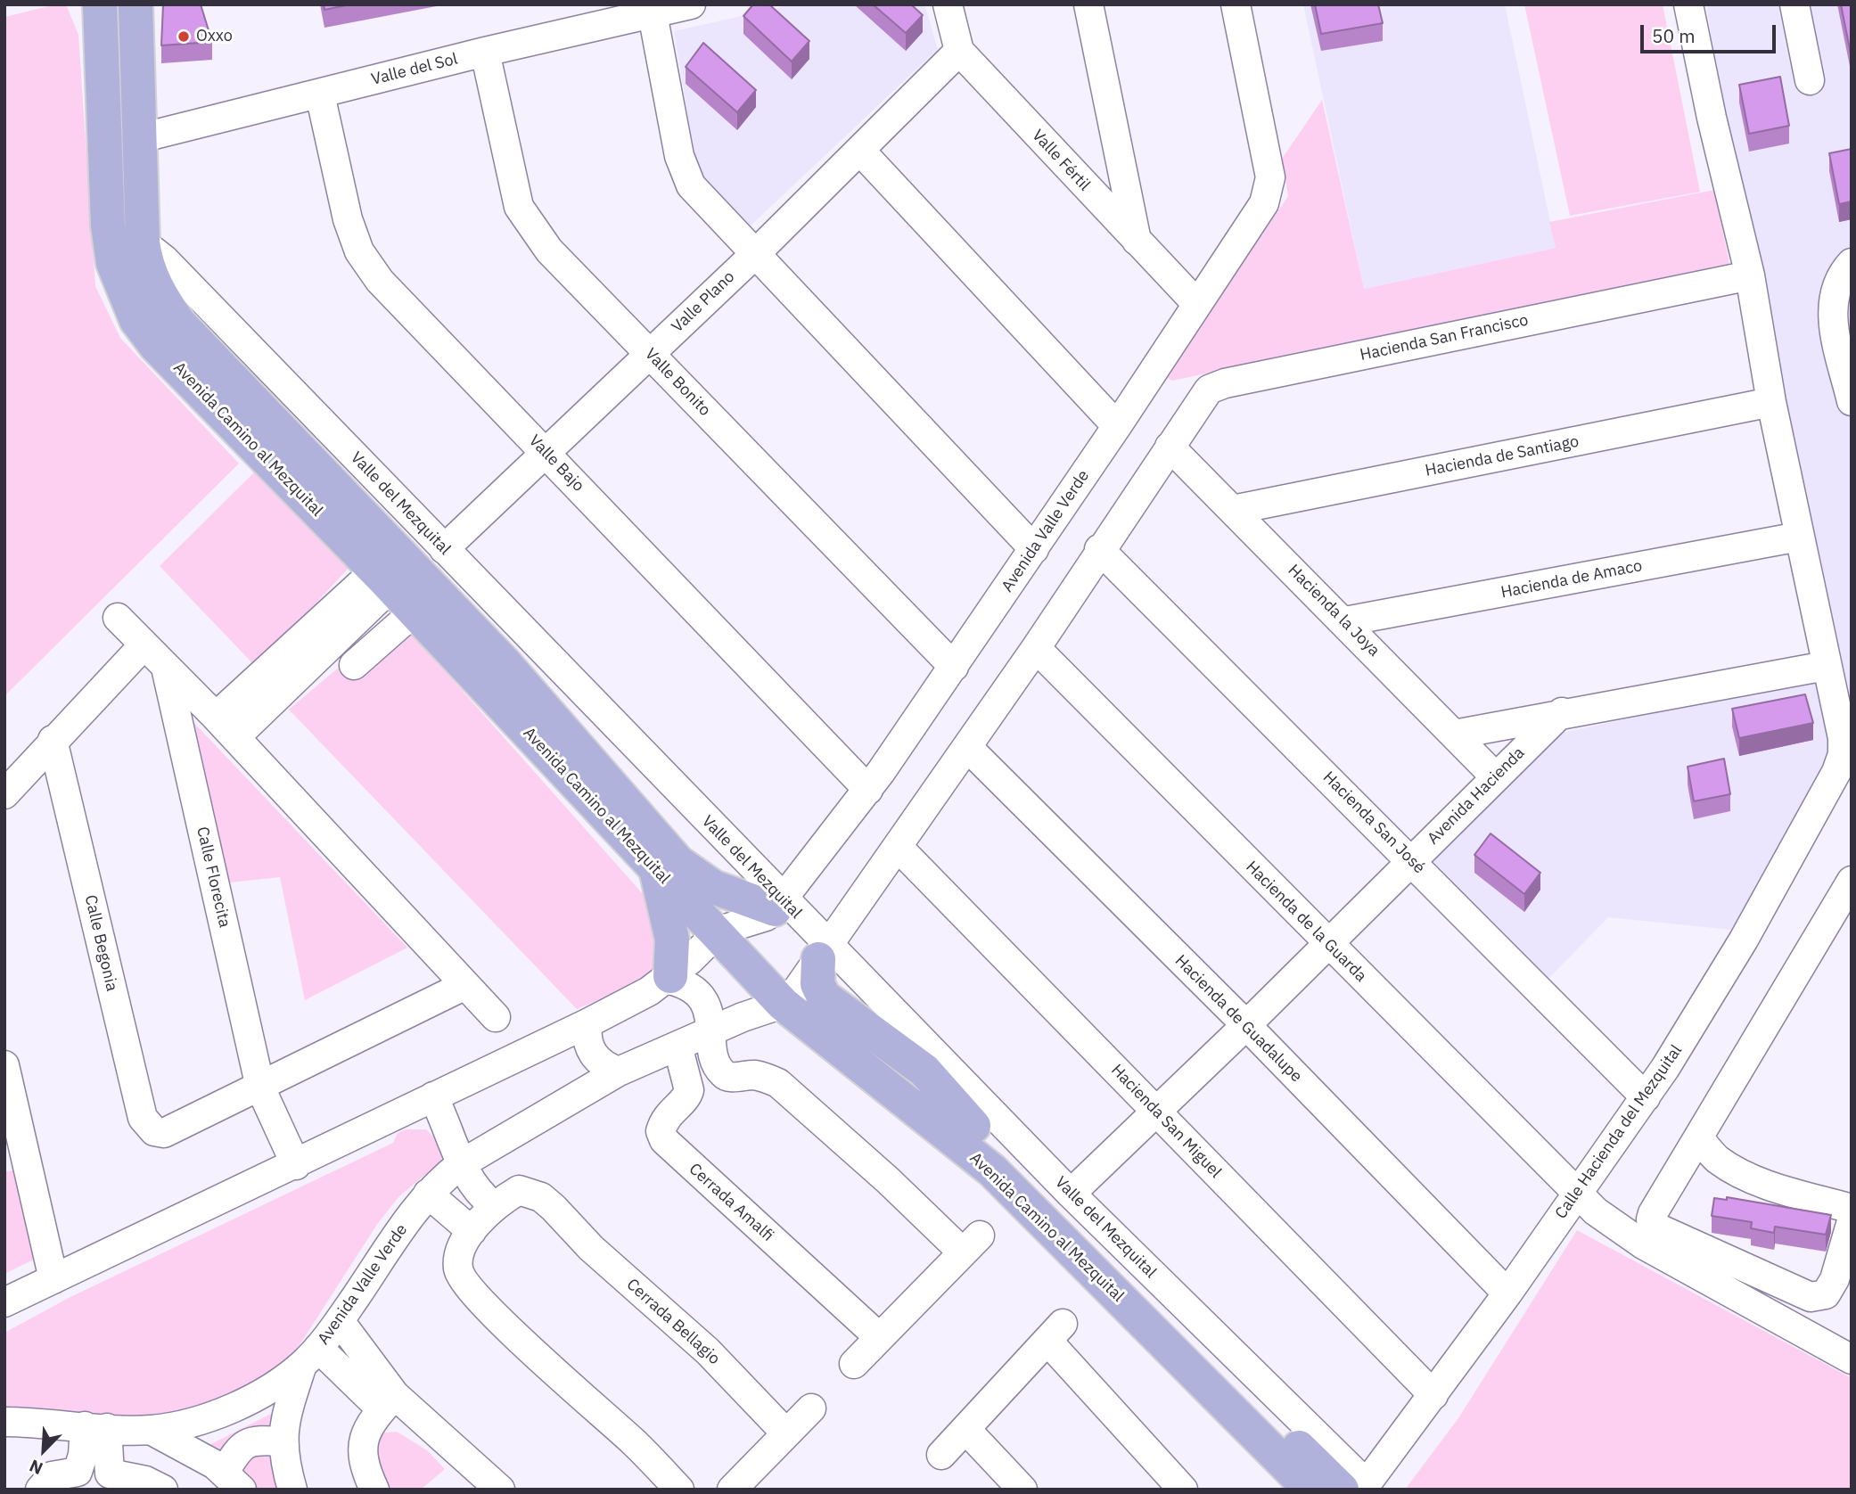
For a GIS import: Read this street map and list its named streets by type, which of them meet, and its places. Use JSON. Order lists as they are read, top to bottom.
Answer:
{
  "streets": {
    "main road": ["Avenida Camino al Mezquital"],
    "street": [
      "Valle del Sol",
      "Valle Fértil",
      "Valle Plano",
      "Hacienda San Francisco",
      "Valle Bonito",
      "Hacienda de Santiago",
      "Valle Bajo",
      "Valle del Mezquital",
      "Avenida Valle Verde",
      "Hacienda de Amaco",
      "Hacienda la Joya",
      "Avenida Hacienda",
      "Hacienda San José",
      "Calle Florecita",
      "Hacienda de la Guarda",
      "Calle Begonia",
      "Hacienda de Guadalupe",
      "Hacienda San Miguel",
      "Calle Hacienda del Mezquital",
      "Cerrada Amalfi",
      "Cerrada Bellagio"
    ]
  },
  "crossings": [
    ["Valle del Sol", "Valle Bonito"],
    ["Valle del Sol", "Avenida Camino al Mezquital"],
    ["Valle del Sol", "Valle Bajo"],
    ["Valle Fértil", "Valle Plano"],
    ["Valle Fértil", "Avenida Valle Verde"],
    ["Valle Plano", "Valle Bonito"],
    ["Valle Plano", "Valle Bajo"],
    ["Valle Plano", "Valle del Mezquital"],
    ["Hacienda San Francisco", "Hacienda la Joya"],
    ["Valle Bonito", "Avenida Valle Verde"],
    ["Avenida Camino al Mezquital", "Valle del Mezquital"],
    ["Avenida Camino al Mezquital", "Avenida Valle Verde"],
    ["Avenida Camino al Mezquital", "Calle Hacienda del Mezquital"],
    ["Hacienda de Santiago", "Hacienda la Joya"],
    ["Valle Bajo", "Avenida Valle Verde"],
    ["Valle del Mezquital", "Avenida Valle Verde"],
    ["Valle del Mezquital", "Avenida Hacienda"],
    ["Valle del Mezquital", "Calle Hacienda del Mezquital"],
    ["Avenida Valle Verde", "Calle Florecita"],
    ["Avenida Valle Verde", "Cerrada Amalfi"],
    ["Hacienda de Amaco", "Hacienda la Joya"],
    ["Hacienda la Joya", "Avenida Hacienda"],
    ["Avenida Hacienda", "Hacienda San José"],
    ["Avenida Hacienda", "Hacienda de la Guarda"],
    ["Avenida Hacienda", "Hacienda de Guadalupe"],
    ["Avenida Hacienda", "Hacienda San Miguel"],
    ["Avenida Hacienda", "Calle Hacienda del Mezquital"],
    ["Hacienda San José", "Calle Hacienda del Mezquital"],
    ["Calle Florecita", "Calle Begonia"],
    ["Hacienda de la Guarda", "Calle Hacienda del Mezquital"],
    ["Hacienda de Guadalupe", "Calle Hacienda del Mezquital"],
    ["Hacienda San Miguel", "Calle Hacienda del Mezquital"]
  ],
  "places": ["Oxxo"],
  "scale_bar": "50 m",
  "north": "bottom left"
}
